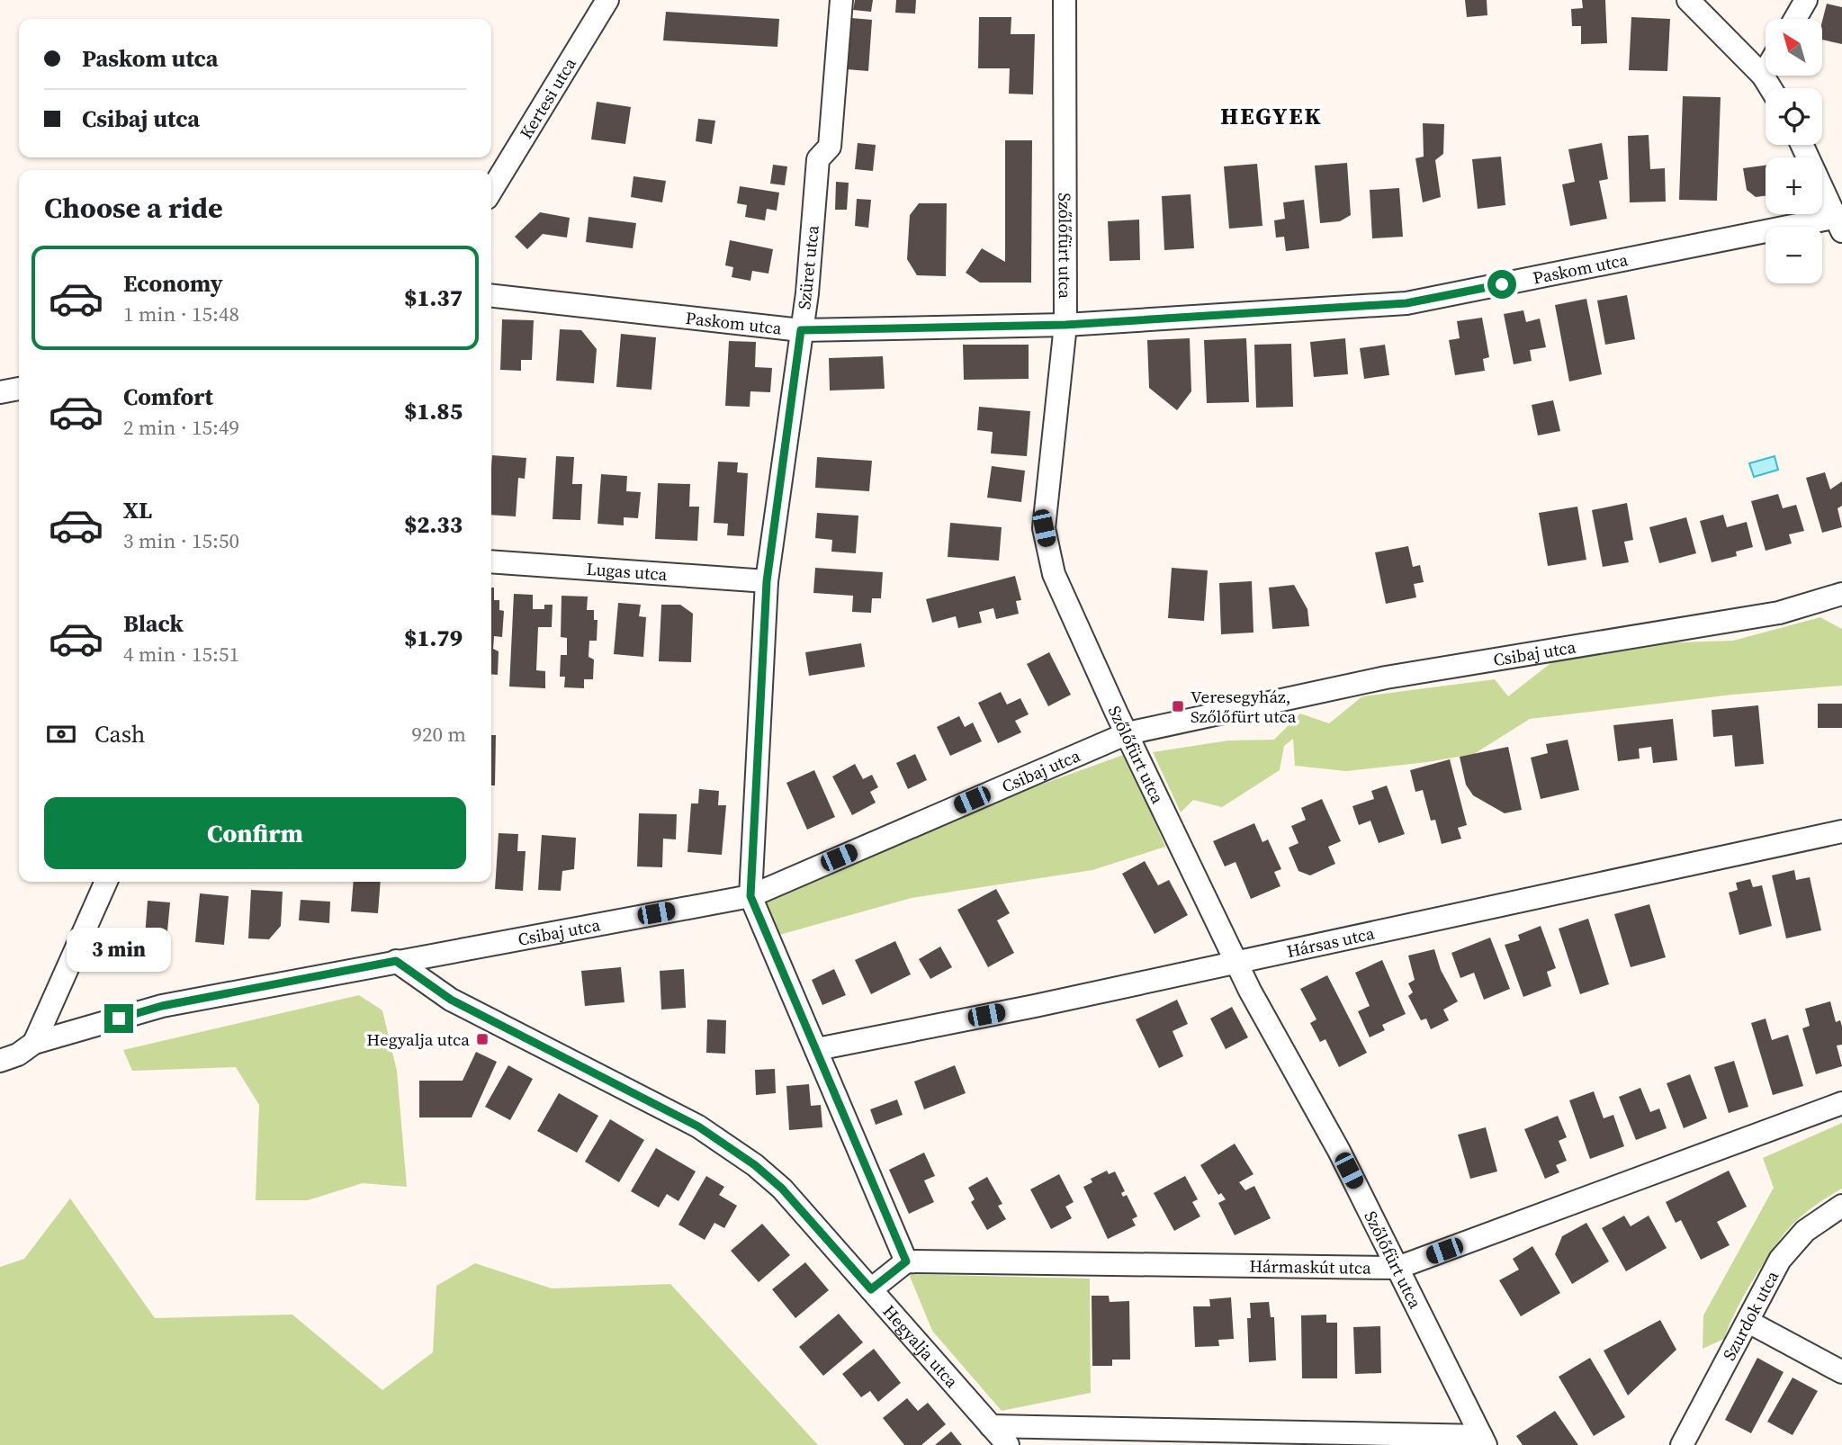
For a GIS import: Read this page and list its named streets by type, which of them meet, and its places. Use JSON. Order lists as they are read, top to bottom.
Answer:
{
  "streets": {
    "street": [
      "Kertesi utca",
      "Szőlőfürt utca",
      "Szüret utca",
      "Paskom utca",
      "Lugas utca",
      "Csibaj utca",
      "Hársas utca",
      "Hármaskút utca",
      "Szurdok utca",
      "Hegyalja utca"
    ]
  },
  "crossings": [
    ["Szőlőfürt utca", "Paskom utca"],
    ["Szőlőfürt utca", "Csibaj utca"],
    ["Szőlőfürt utca", "Hársas utca"],
    ["Szőlőfürt utca", "Hármaskút utca"],
    ["Szüret utca", "Paskom utca"],
    ["Szüret utca", "Lugas utca"],
    ["Szüret utca", "Csibaj utca"],
    ["Szüret utca", "Hársas utca"],
    ["Szüret utca", "Hármaskút utca"],
    ["Csibaj utca", "Hegyalja utca"]
  ],
  "districts": ["HEGYEK"],
  "places": {
    "transit": ["Veresegyház, Szőlőfürt utca", "Hegyalja utca"]
  },
  "north": "top left",
  "page": {
    "map_buttons": ["+", "−"],
    "banner": ["Paskom utca", "Csibaj utca"],
    "heading": "Choose a ride",
    "list": [
      {
        "name": "Economy",
        "note": "1 min · 15:48",
        "value": "$1.37"
      },
      {
        "name": "Comfort",
        "note": "2 min · 15:49",
        "value": "$1.85"
      },
      {
        "name": "XL",
        "note": "3 min · 15:50",
        "value": "$2.33"
      },
      {
        "name": "Black",
        "note": "4 min · 15:51",
        "value": "$1.79"
      }
    ],
    "pay": ["Cash", "920 m"],
    "buttons": "Confirm",
    "bubble": "3 min"
  }
}
